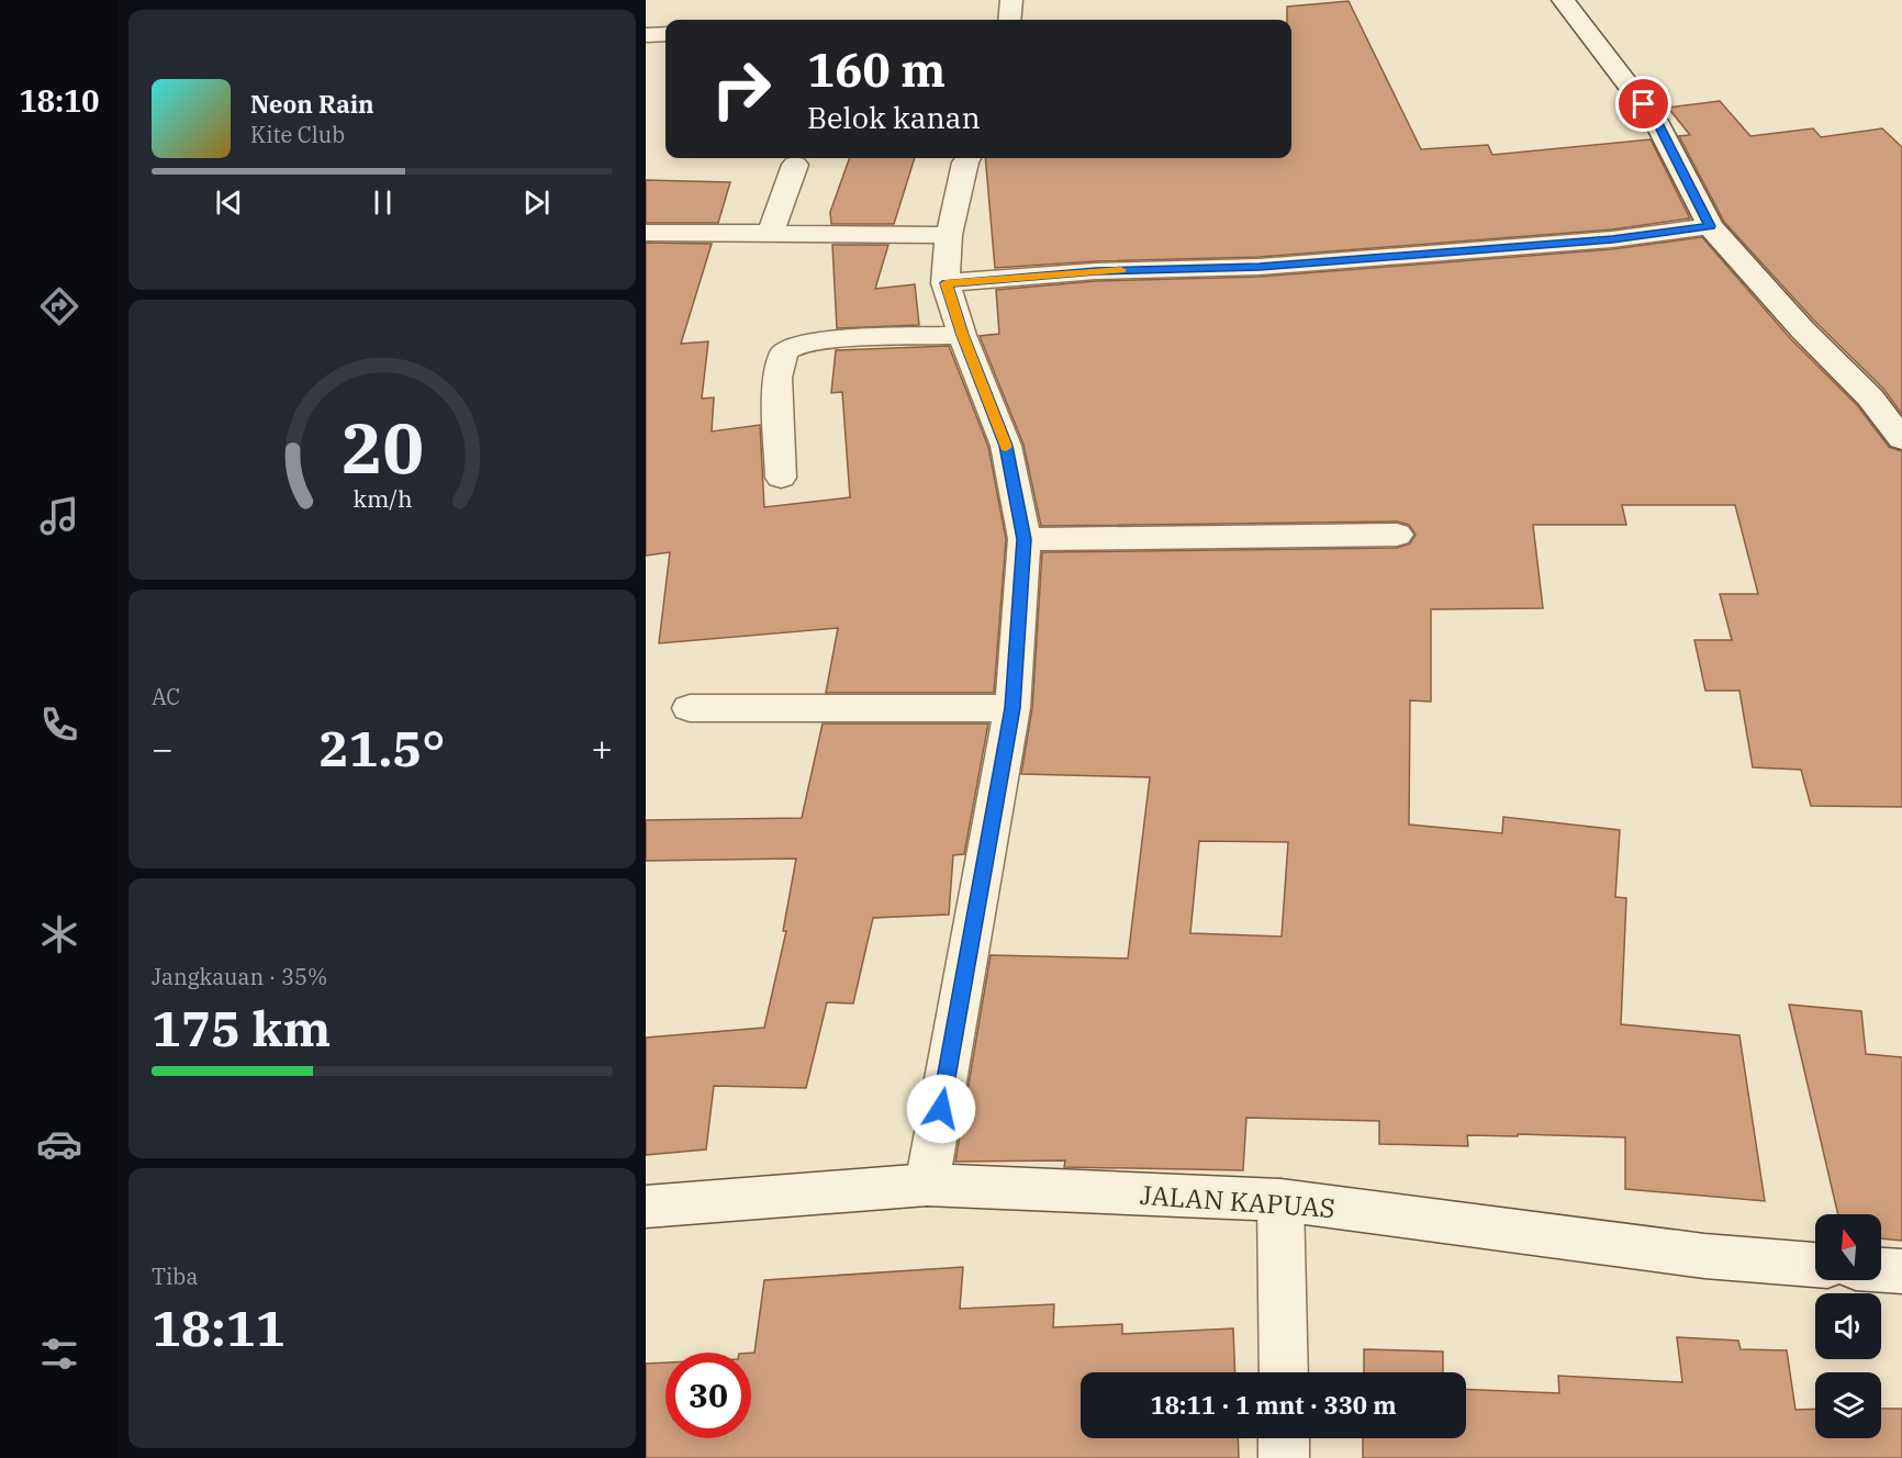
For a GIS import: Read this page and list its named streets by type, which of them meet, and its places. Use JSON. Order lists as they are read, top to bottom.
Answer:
{
  "streets": {
    "street": ["JALAN KAPUAS"]
  },
  "north": "top",
  "page": {
    "tabs": "18:10",
    "turn": ["160 m", "Belok kanan"],
    "song": ["Neon Rain", "Kite Club"],
    "tile": [
      "AC",
      ["Jangkauan · 35%", "175 km"],
      ["Tiba", "18:11"]
    ],
    "heat": ["−", "21.5°", "+"],
    "limit": "30",
    "trip": "18:11 · 1 mnt · 330 m",
    "gauge": ["20", "km/h"]
  }
}
